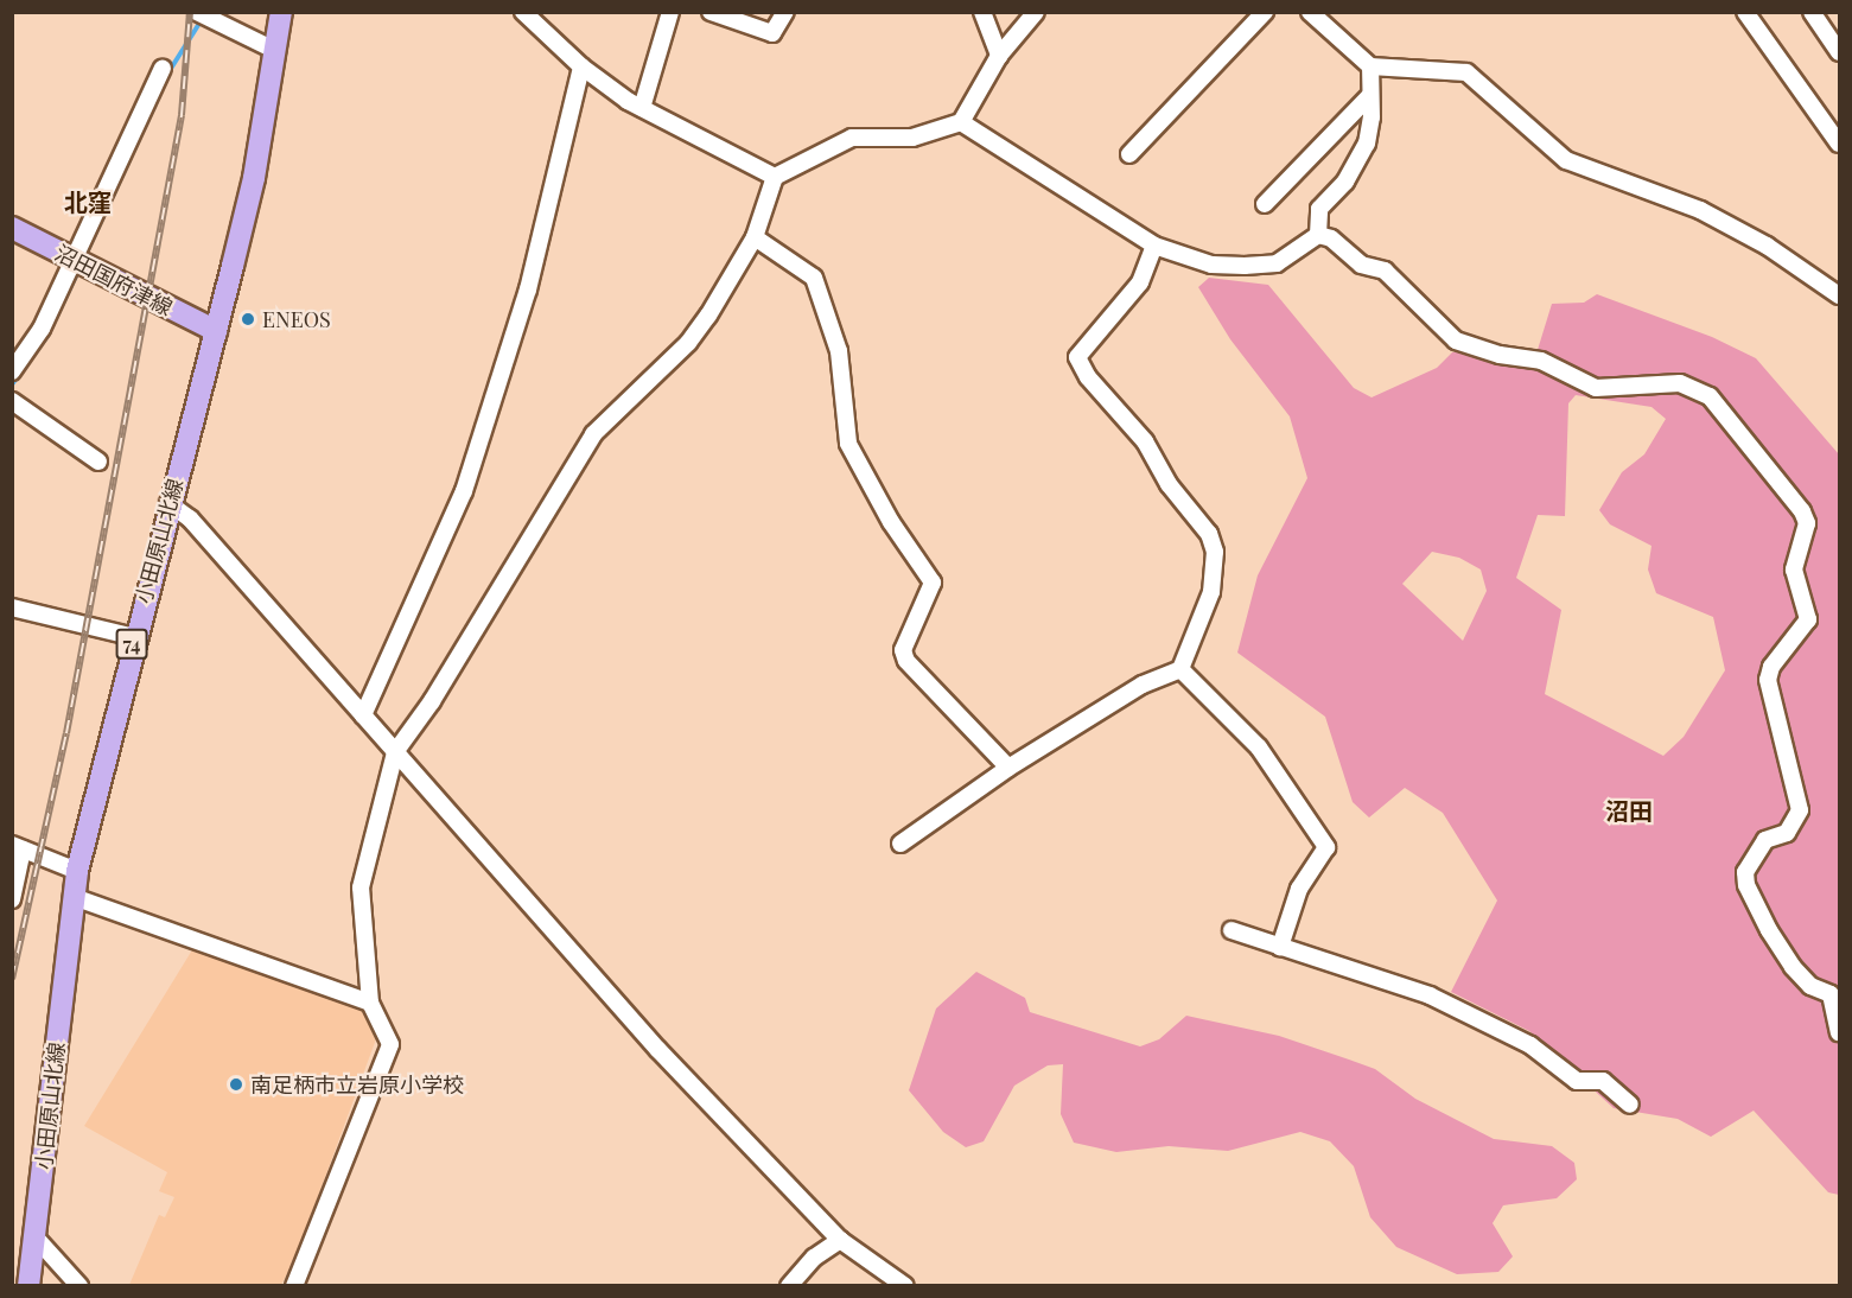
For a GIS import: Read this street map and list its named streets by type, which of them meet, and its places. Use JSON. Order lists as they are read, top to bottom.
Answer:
{
  "streets": {
    "main road": ["沼田国府津線", "小田原山北線", "74"]
  },
  "crossings": [
    ["沼田国府津線", "小田原山北線"]
  ],
  "districts": ["北窪", "沼田"],
  "places": ["ENEOS", "南足柄市立岩原小学校"]
}
